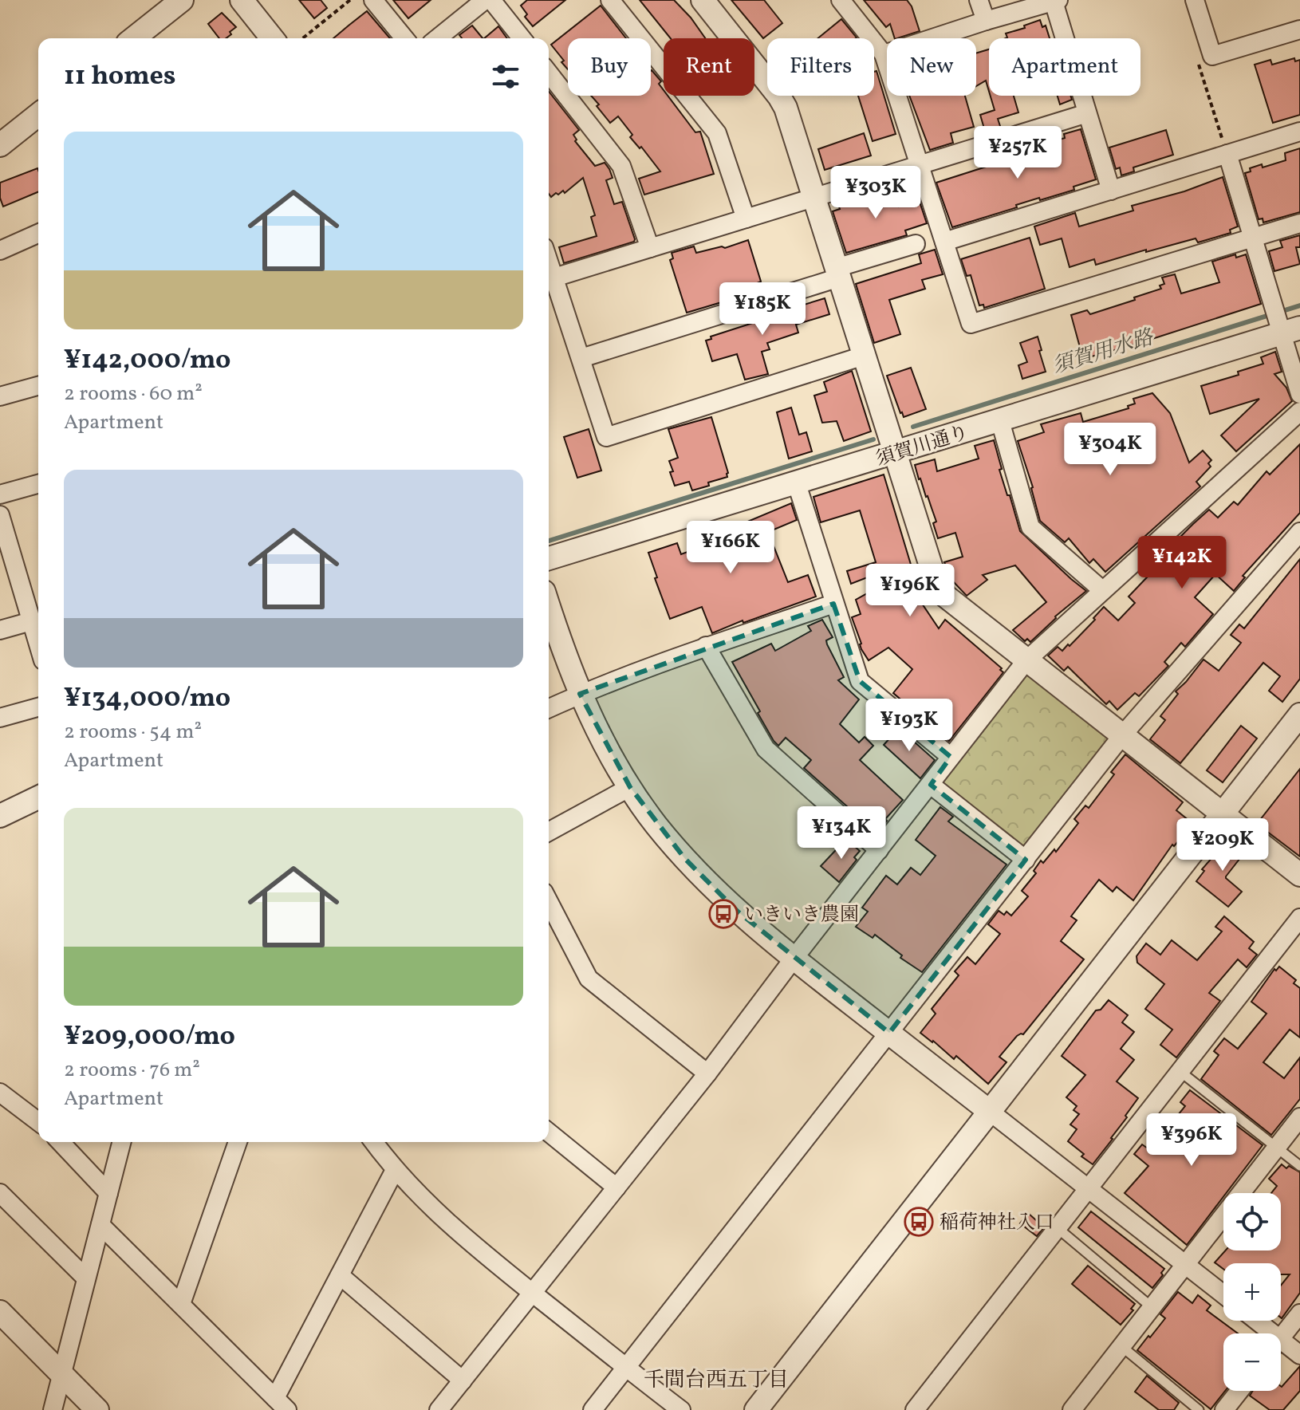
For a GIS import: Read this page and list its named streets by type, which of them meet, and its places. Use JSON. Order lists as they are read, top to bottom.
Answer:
{
  "streets": {
    "street": ["須賀川通り"]
  },
  "districts": ["千間台西五丁目"],
  "water": ["須賀用水路"],
  "places": {
    "bus stop": ["いきいき農園", "稲荷神社入口"]
  },
  "page": {
    "chip": [
      "Buy",
      "Rent",
      "Filters",
      "New",
      "Apartment"
    ],
    "heading": "11 homes",
    "list": [
      {
        "name": "¥142,000/mo",
        "note": "2 rooms · 60 m² · Apartment"
      },
      {
        "name": "¥134,000/mo",
        "note": "2 rooms · 54 m² · Apartment"
      },
      {
        "name": "¥209,000/mo",
        "note": "2 rooms · 76 m² · Apartment"
      }
    ],
    "price": [
      "¥257K",
      "¥303K",
      "¥185K",
      "¥304K",
      "¥166K",
      "¥142K",
      "¥196K",
      "¥193K",
      "¥134K",
      "¥209K",
      "¥396K"
    ],
    "map_buttons": ["+", "−"]
  }
}
